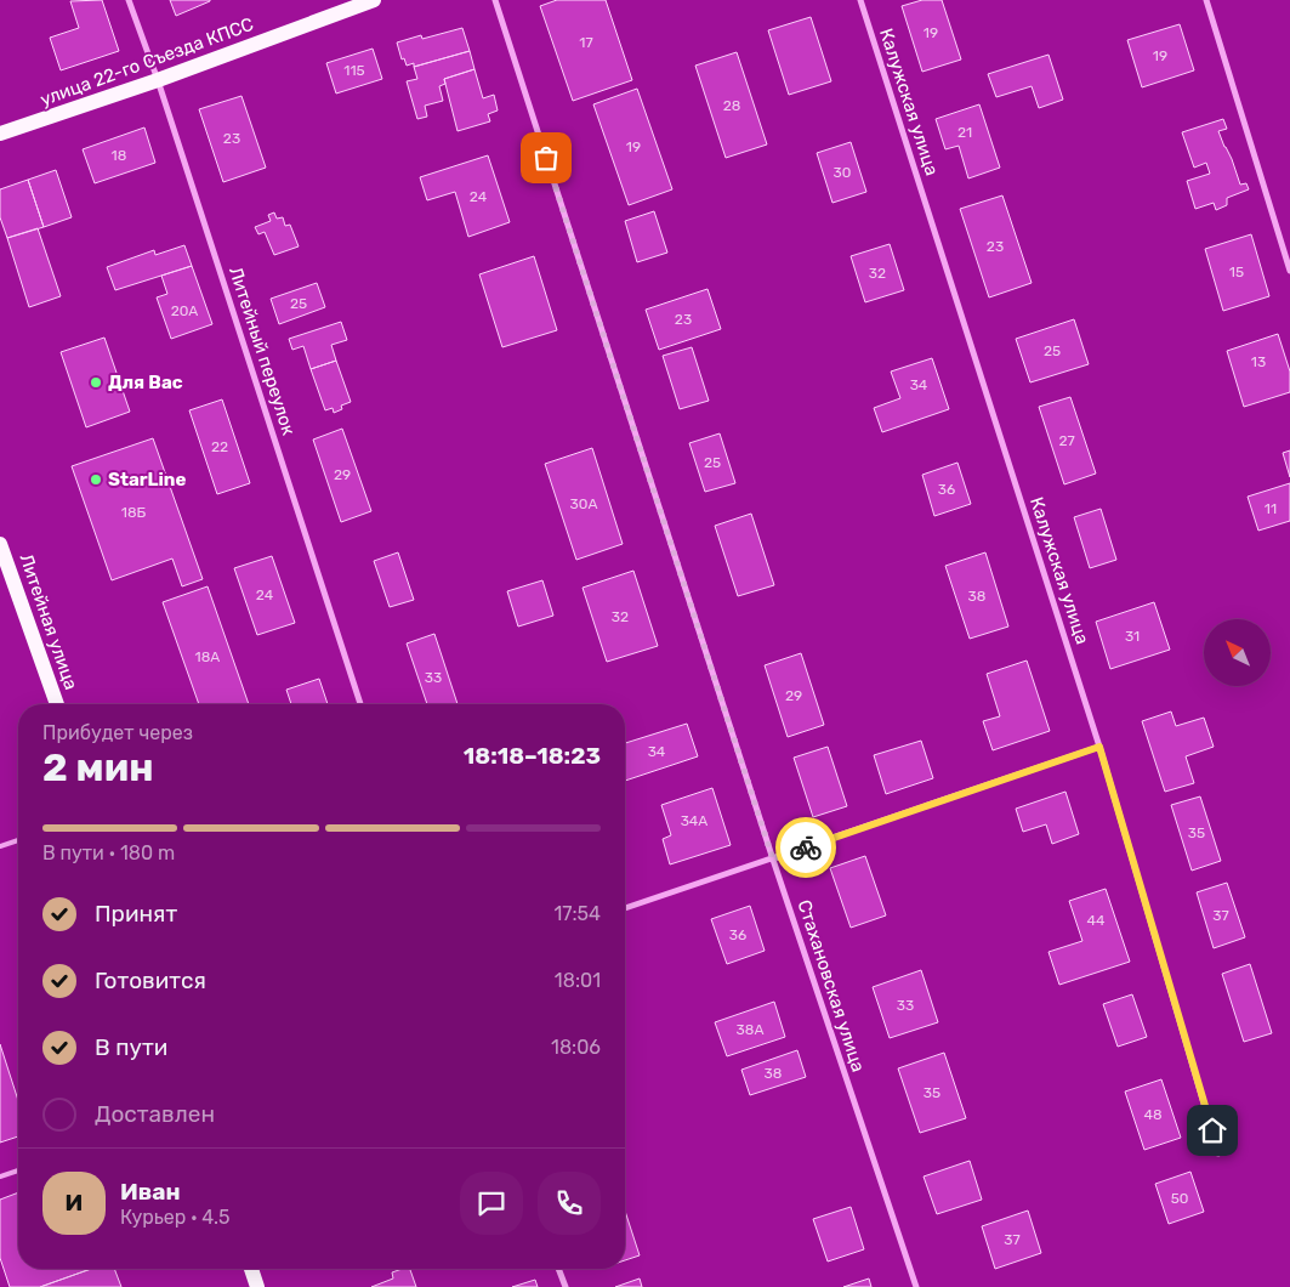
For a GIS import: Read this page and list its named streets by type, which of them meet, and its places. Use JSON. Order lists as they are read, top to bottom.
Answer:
{
  "streets": {
    "main road": ["улица 22-го Съезда КПСС", "Литейная улица"],
    "street": ["Калужская улица", "Литейный переулок", "Стахановская улица"]
  },
  "crossings": [
    ["улица 22-го Съезда КПСС", "Литейный переулок"]
  ],
  "places": ["Для Вас", "StarLine"],
  "house_numbers": [
    "19",
    "17",
    "19",
    "115",
    "28",
    "21",
    "23",
    "19",
    "18",
    "30",
    "24",
    "23",
    "15",
    "32",
    "25",
    "20А",
    "23",
    "25",
    "13",
    "34",
    "27",
    "22",
    "25",
    "29",
    "36",
    "30А",
    "11",
    "18Б",
    "24",
    "38",
    "32",
    "31",
    "18А",
    "33",
    "29",
    "34",
    "34А",
    "35",
    "37",
    "44",
    "36",
    "33",
    "38А",
    "38",
    "35",
    "48",
    "50",
    "37"
  ],
  "north": "top left",
  "page": {
    "heading": ["2 мин", "Прибудет через", "18:18–18:23"],
    "panel": ["Иван", "Курьер · 4.5"],
    "bar": "В пути · 180 m",
    "list": [
      ["Принят", "17:54"],
      ["Готовится", "18:01"],
      ["В пути", "18:06"],
      "Доставлен"
    ],
    "round": "И"
  }
}
